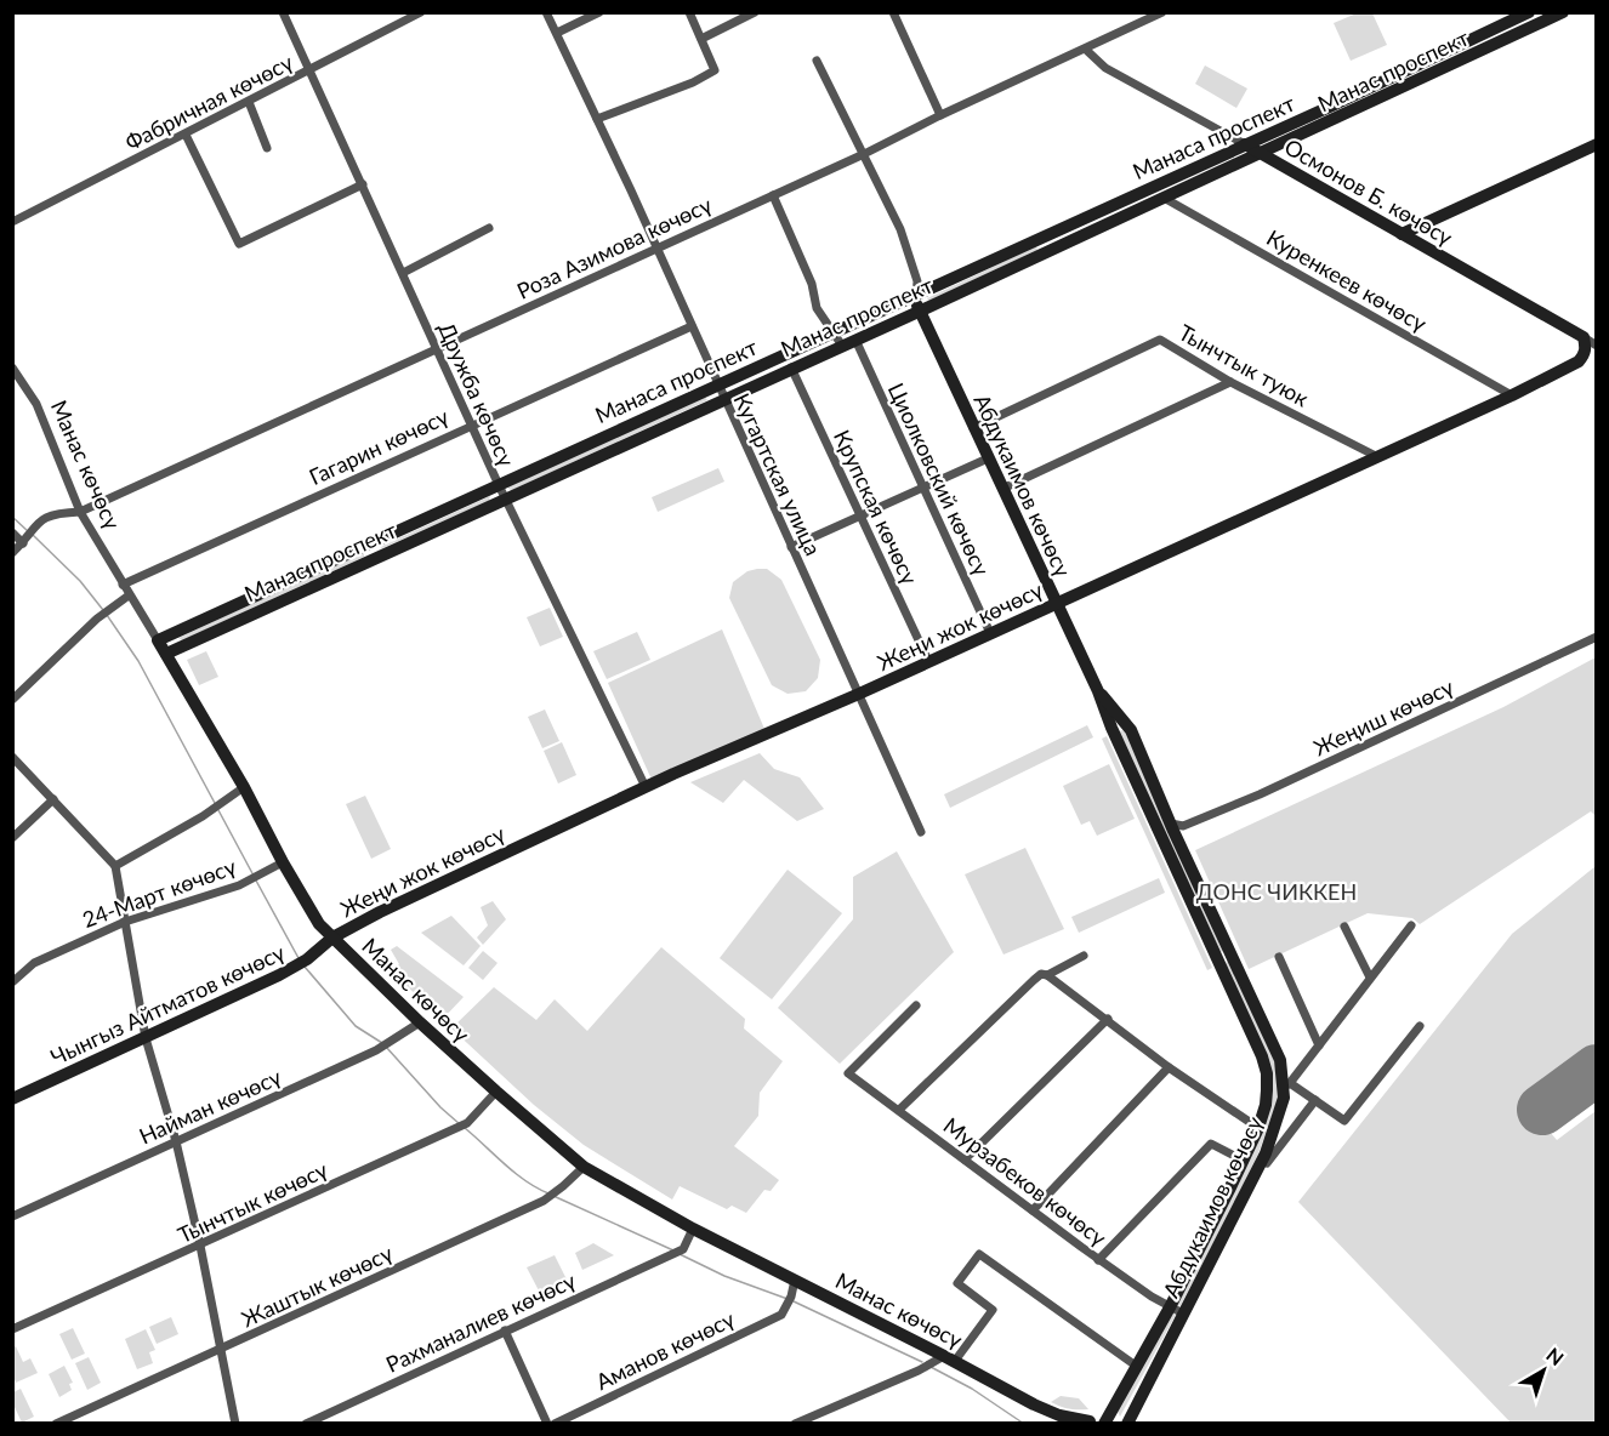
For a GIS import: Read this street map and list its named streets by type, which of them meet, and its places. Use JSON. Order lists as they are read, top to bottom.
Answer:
{
  "streets": {
    "main road": [
      "Манас проспект",
      "Манаса проспект",
      "Осмонов Б. көчөсү",
      "Манас көчөсү",
      "Абдукаимов көчөсү",
      "Жеңи жок көчөсү",
      "Чынгыз Айтматов көчөсү"
    ],
    "street": [
      "Фабричная көчөсү",
      "Роза Азимова көчөсү",
      "Куренкеев көчөсү",
      "Тынчтык туюк",
      "Дружба көчөсү",
      "Гагарин көчөсү",
      "Кугартская улица",
      "Циолковский көчөсү",
      "Крупская көчөсү",
      "Жеңиш көчөсү",
      "24-Март көчөсү",
      "Найман көчөсү",
      "Мурзабеков көчөсү",
      "Тынчтык көчөсү",
      "Жаштык көчөсү",
      "Рахманалиев көчөсү",
      "Аманов көчөсү"
    ]
  },
  "crossings": [
    ["Манас проспект", "Манаса проспект"],
    ["Манас проспект", "Осмонов Б. көчөсү"],
    ["Манас проспект", "Куренкеев көчөсү"],
    ["Манас проспект", "Дружба көчөсү"],
    ["Манас проспект", "Манас көчөсү"],
    ["Манас проспект", "Кугартская улица"],
    ["Манас проспект", "Циолковский көчөсү"],
    ["Манас проспект", "Абдукаимов көчөсү"],
    ["Манас проспект", "Крупская көчөсү"],
    ["Фабричная көчөсү", "Дружба көчөсү"],
    ["Манаса проспект", "Осмонов Б. көчөсү"],
    ["Манаса проспект", "Дружба көчөсү"],
    ["Манаса проспект", "Манас көчөсү"],
    ["Манаса проспект", "Кугартская улица"],
    ["Манаса проспект", "Абдукаимов көчөсү"],
    ["Осмонов Б. көчөсү", "Роза Азимова көчөсү"],
    ["Осмонов Б. көчөсү", "Жеңи жок көчөсү"],
    ["Роза Азимова көчөсү", "Дружба көчөсү"],
    ["Роза Азимова көчөсү", "Манас көчөсү"],
    ["Роза Азимова көчөсү", "Кугартская улица"],
    ["Куренкеев көчөсү", "Жеңи жок көчөсү"],
    ["Тынчтык туюк", "Абдукаимов көчөсү"],
    ["Тынчтык туюк", "Жеңи жок көчөсү"],
    ["Дружба көчөсү", "Гагарин көчөсү"],
    ["Дружба көчөсү", "Жеңи жок көчөсү"],
    ["Гагарин көчөсү", "Манас көчөсү"],
    ["Гагарин көчөсү", "Кугартская улица"],
    ["Манас көчөсү", "Жеңи жок көчөсү"],
    ["Манас көчөсү", "24-Март көчөсү"],
    ["Манас көчөсү", "Чынгыз Айтматов көчөсү"],
    ["Манас көчөсү", "Найман көчөсү"],
    ["Манас көчөсү", "Тынчтык көчөсү"],
    ["Манас көчөсү", "Жаштык көчөсү"],
    ["Манас көчөсү", "Рахманалиев көчөсү"],
    ["Манас көчөсү", "Аманов көчөсү"],
    ["Кугартская улица", "Жеңи жок көчөсү"],
    ["Циолковский көчөсү", "Жеңи жок көчөсү"],
    ["Абдукаимов көчөсү", "Жеңи жок көчөсү"],
    ["Абдукаимов көчөсү", "Жеңиш көчөсү"],
    ["Абдукаимов көчөсү", "Мурзабеков көчөсү"],
    ["Крупская көчөсү", "Жеңи жок көчөсү"],
    ["Жеңи жок көчөсү", "Чынгыз Айтматов көчөсү"]
  ],
  "parks": ["ДОНС ЧИККЕН"],
  "north": "top right"
}
